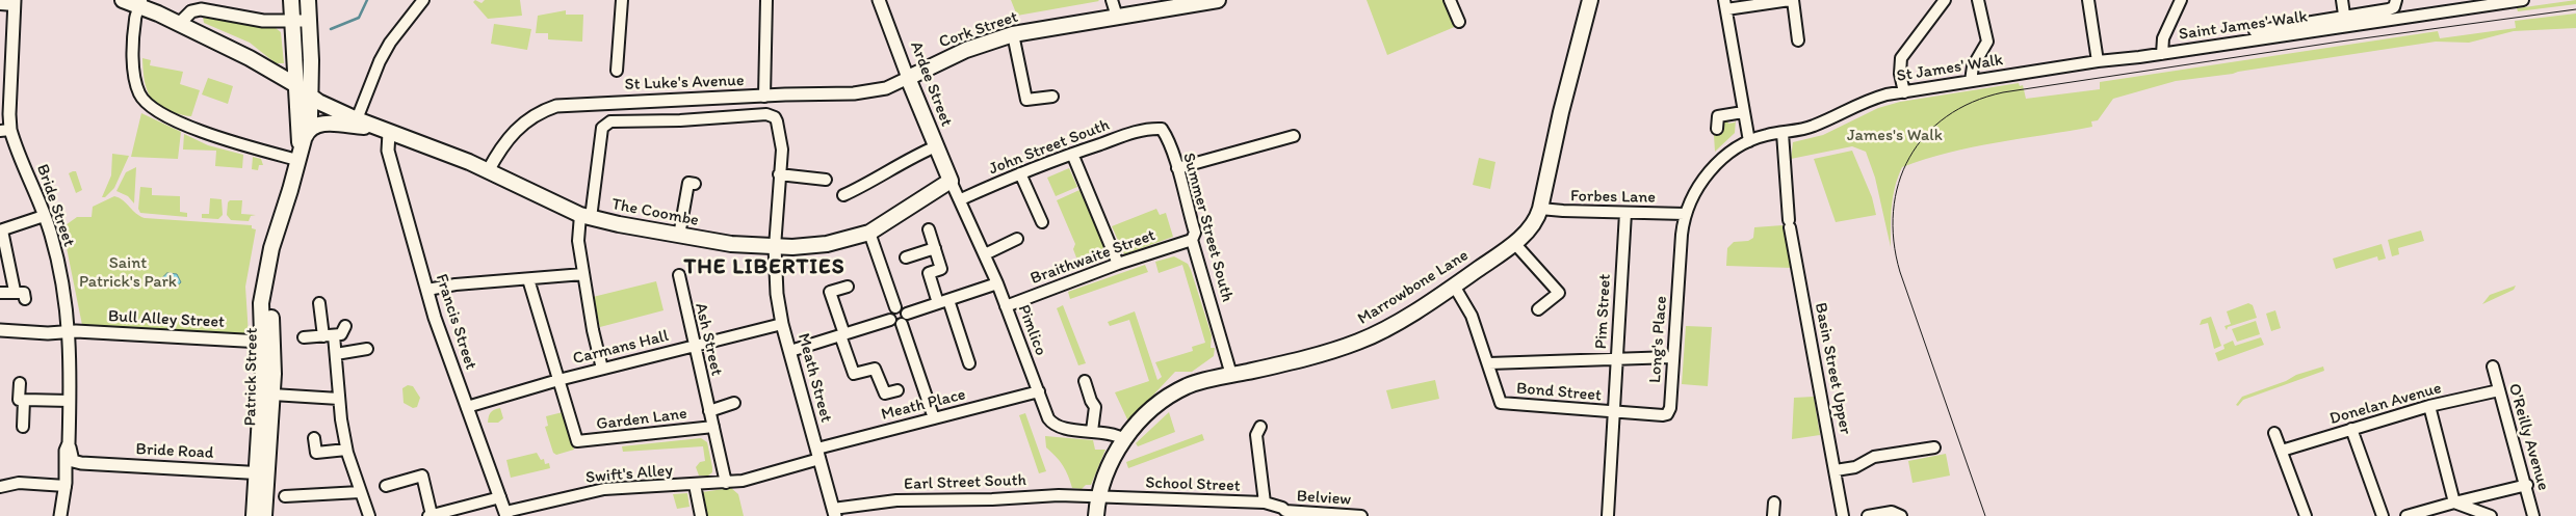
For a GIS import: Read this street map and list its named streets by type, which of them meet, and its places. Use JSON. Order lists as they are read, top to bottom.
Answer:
{
  "streets": {
    "main road": [
      "Cork Street",
      "Ardee Street",
      "The Coombe",
      "Marrowbone Lane",
      "Patrick Street"
    ],
    "street": [
      "Saint James' Walk",
      "St James' Walk",
      "St Luke's Avenue",
      "John Street South",
      "Forbes Lane",
      "Bride Street",
      "Summer Street South",
      "Braithwaite Street",
      "Pim Street",
      "Bull Alley Street",
      "Francis Street",
      "Pimlico",
      "Ash Street",
      "Long's Place",
      "Carmans Hall",
      "Basin Street Upper",
      "Meath Street",
      "Bond Street",
      "Donelan Avenue",
      "Meath Place",
      "Garden Lane",
      "O'Reilly Avenue",
      "Bride Road",
      "Swift's Alley",
      "Earl Street South",
      "School Street",
      "Belview"
    ]
  },
  "crossings": [
    ["Saint James' Walk", "St James' Walk"],
    ["Cork Street", "St Luke's Avenue"],
    ["Cork Street", "Ardee Street"],
    ["St James' Walk", "Forbes Lane"],
    ["St James' Walk", "Long's Place"],
    ["St James' Walk", "Basin Street Upper"],
    ["St Luke's Avenue", "Ardee Street"],
    ["St Luke's Avenue", "The Coombe"],
    ["Ardee Street", "The Coombe"],
    ["Ardee Street", "Pimlico"],
    ["John Street South", "Summer Street South"],
    ["John Street South", "Pimlico"],
    ["Forbes Lane", "Marrowbone Lane"],
    ["Forbes Lane", "Pim Street"],
    ["Forbes Lane", "Long's Place"],
    ["Bride Street", "Bull Alley Street"],
    ["The Coombe", "Francis Street"],
    ["The Coombe", "Pimlico"],
    ["The Coombe", "Patrick Street"],
    ["The Coombe", "Meath Street"],
    ["Summer Street South", "Braithwaite Street"],
    ["Summer Street South", "Marrowbone Lane"],
    ["Braithwaite Street", "Pimlico"],
    ["Marrowbone Lane", "Pimlico"],
    ["Marrowbone Lane", "Earl Street South"],
    ["Marrowbone Lane", "School Street"],
    ["Pim Street", "Long's Place"],
    ["Pim Street", "Bond Street"],
    ["Bull Alley Street", "Patrick Street"],
    ["Francis Street", "Carmans Hall"],
    ["Francis Street", "Swift's Alley"],
    ["Pimlico", "Meath Place"],
    ["Ash Street", "Carmans Hall"],
    ["Ash Street", "Meath Place"],
    ["Ash Street", "Garden Lane"],
    ["Ash Street", "Swift's Alley"],
    ["Long's Place", "Bond Street"],
    ["Carmans Hall", "Meath Street"],
    ["Carmans Hall", "Garden Lane"],
    ["Patrick Street", "Bride Road"],
    ["Meath Street", "Meath Place"],
    ["Meath Street", "Earl Street South"],
    ["Donelan Avenue", "O'Reilly Avenue"],
    ["Meath Place", "Swift's Alley"],
    ["Earl Street South", "School Street"],
    ["School Street", "Belview"]
  ],
  "districts": ["THE LIBERTIES"],
  "parks": ["James's Walk", "Saint Patrick's Park"]
}
